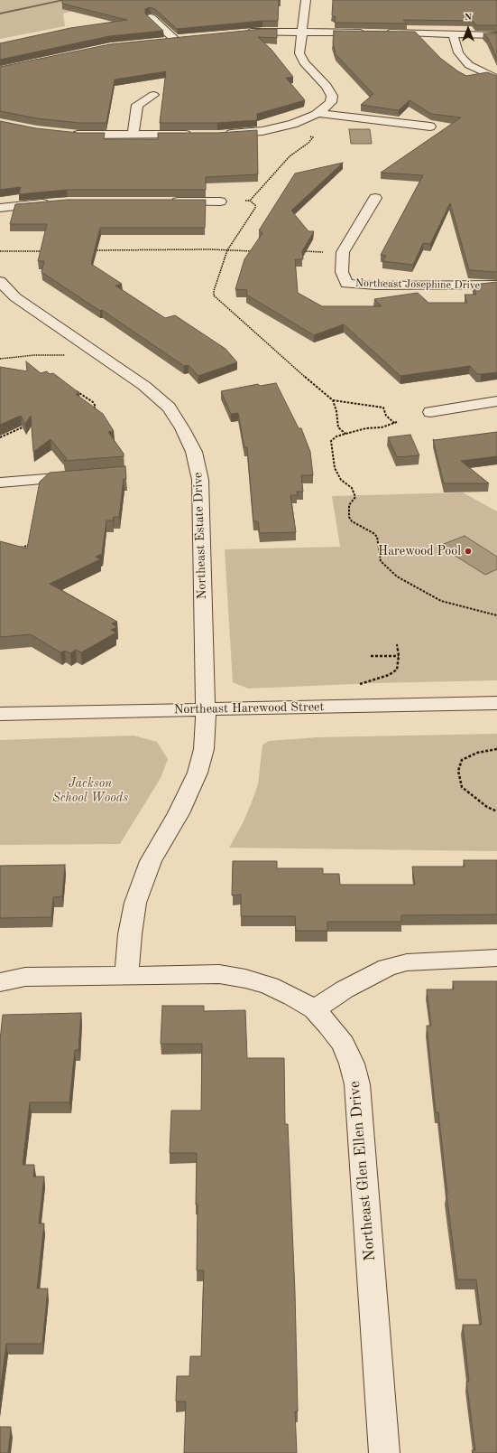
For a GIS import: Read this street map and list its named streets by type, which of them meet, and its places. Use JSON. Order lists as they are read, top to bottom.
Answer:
{
  "streets": {
    "street": [
      "Northeast Josephine Drive",
      "Northeast Estate Drive",
      "Northeast Harewood Street",
      "Northeast Glen Ellen Drive"
    ]
  },
  "crossings": [
    ["Northeast Estate Drive", "Northeast Harewood Street"],
    ["Northeast Estate Drive", "Northeast Glen Ellen Drive"]
  ],
  "parks": ["Jackson School Woods"],
  "places": ["Harewood Pool"],
  "north": "top"
}
